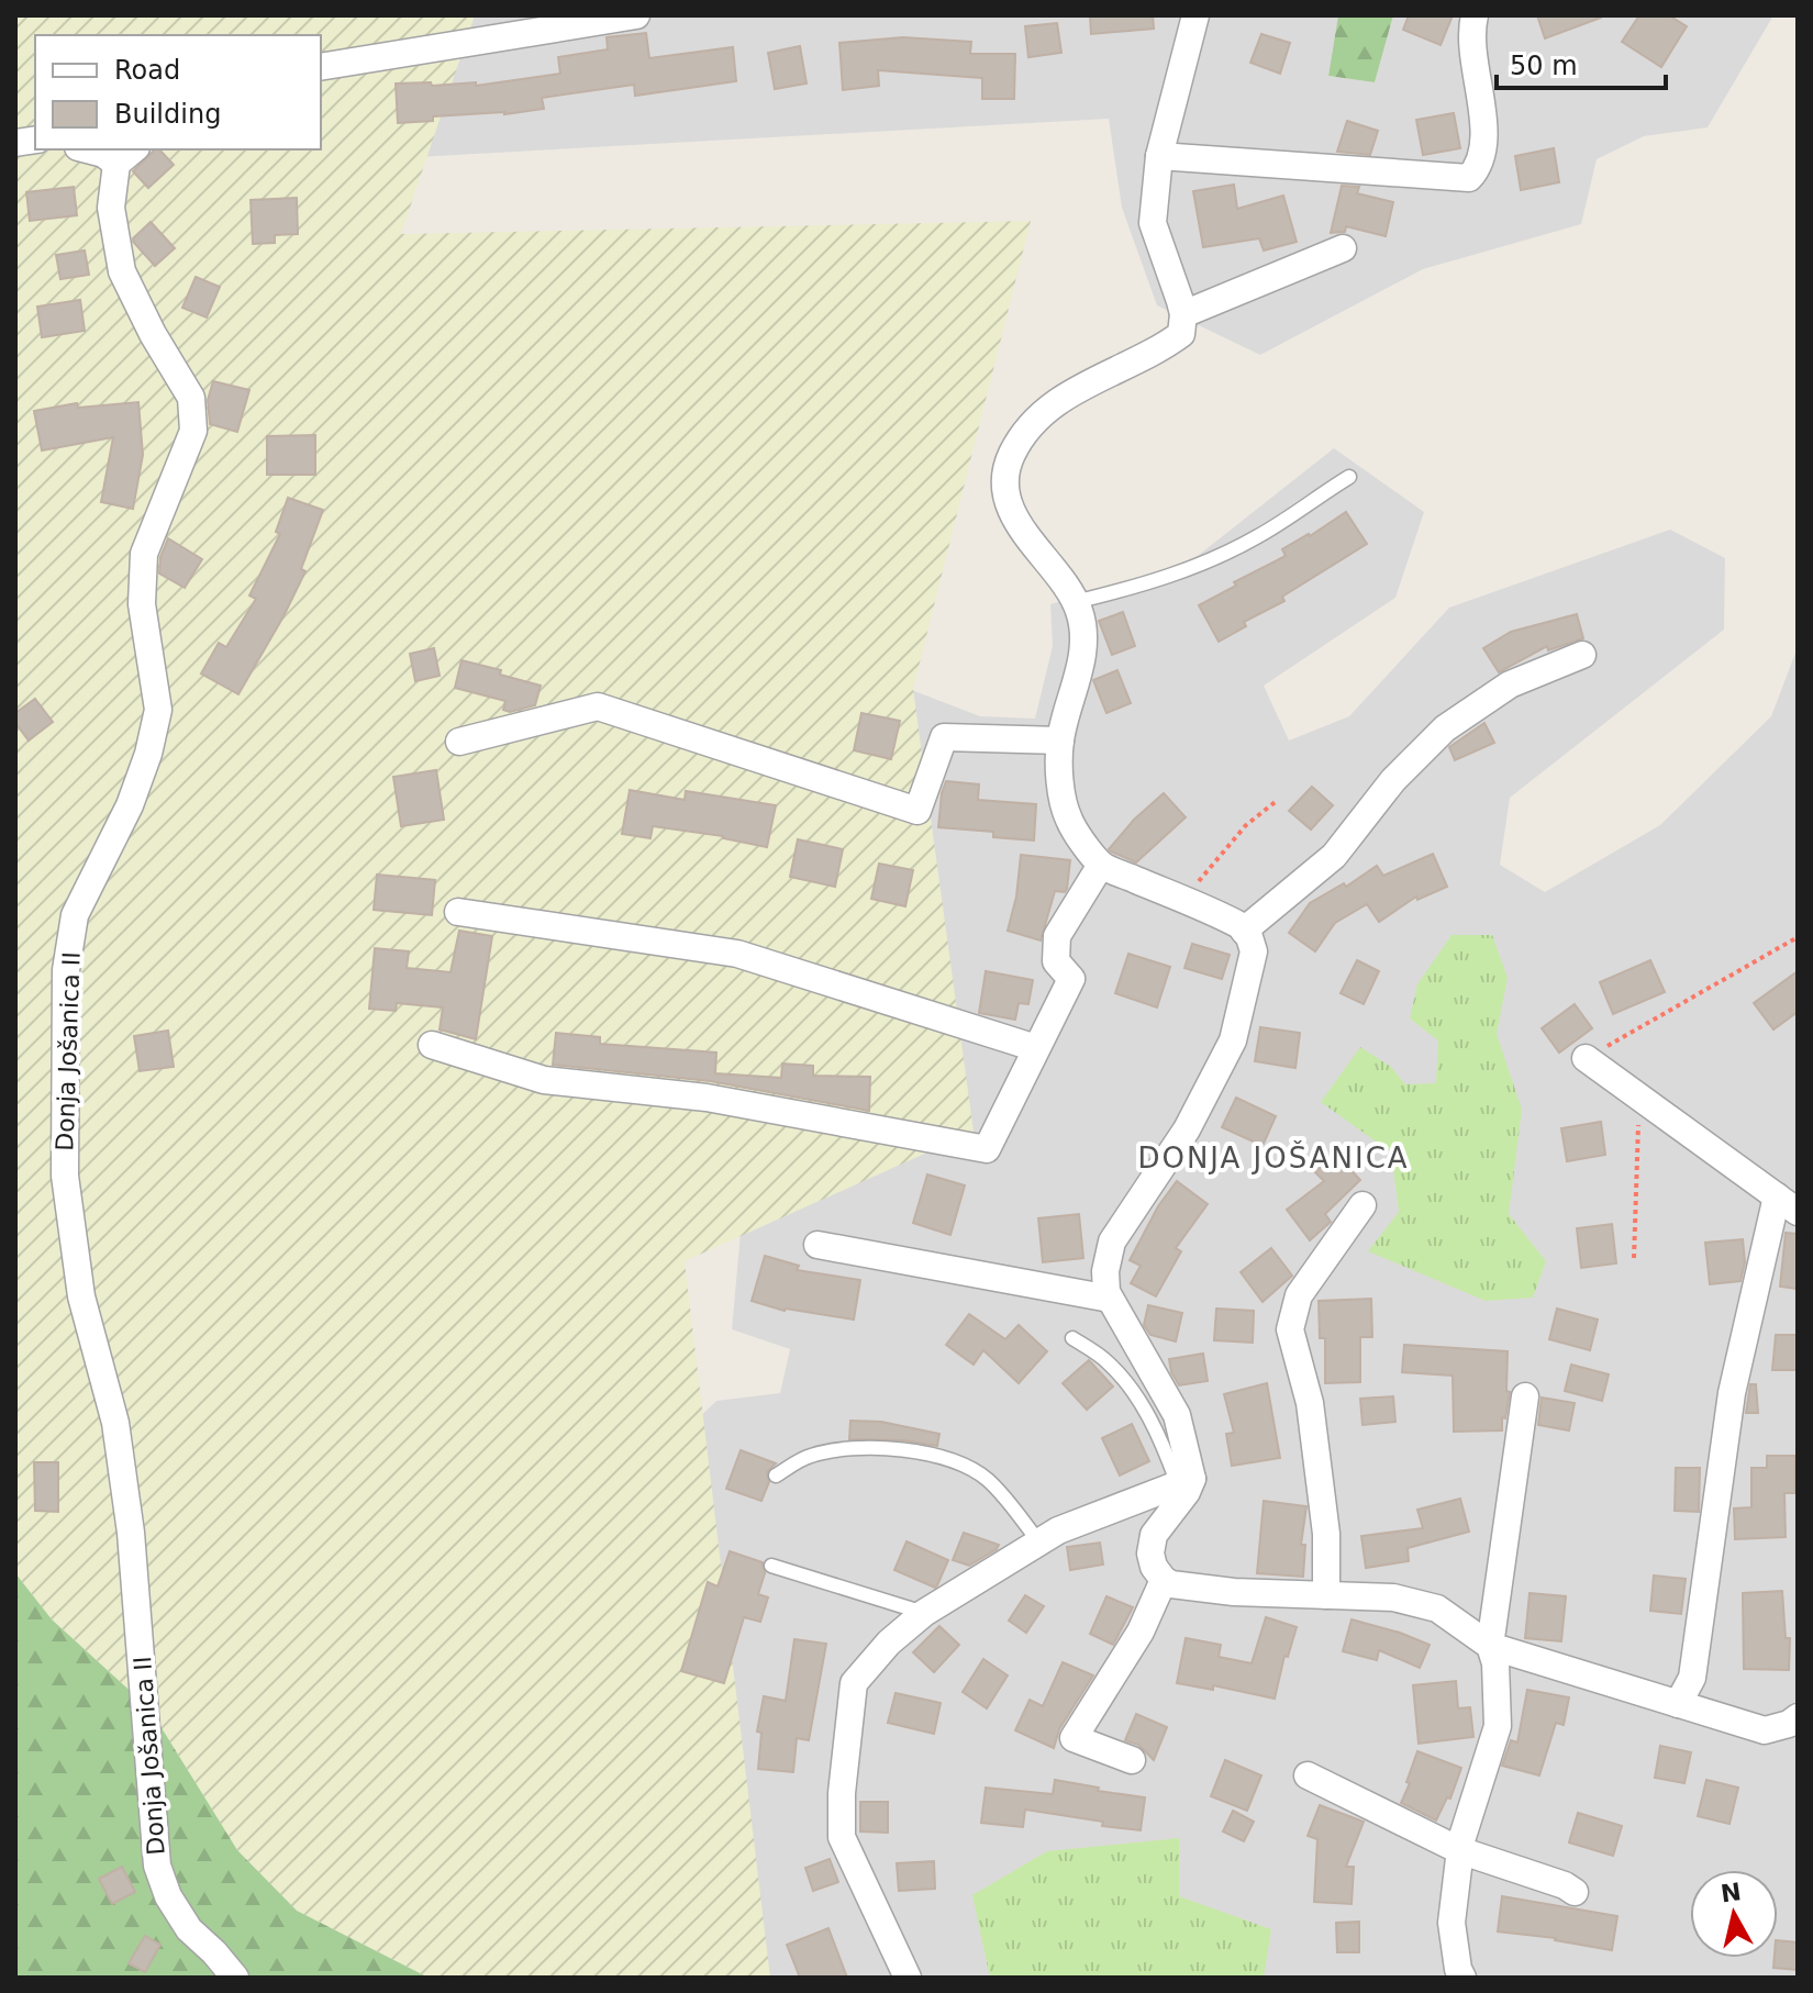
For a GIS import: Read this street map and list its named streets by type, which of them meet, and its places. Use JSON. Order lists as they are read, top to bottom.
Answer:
{
  "streets": {
    "street": ["Donja Jošanica II"]
  },
  "districts": ["DONJA JOŠANICA"],
  "legend": ["Road", "Building"],
  "scale_bar": "50 m",
  "north": "top"
}
